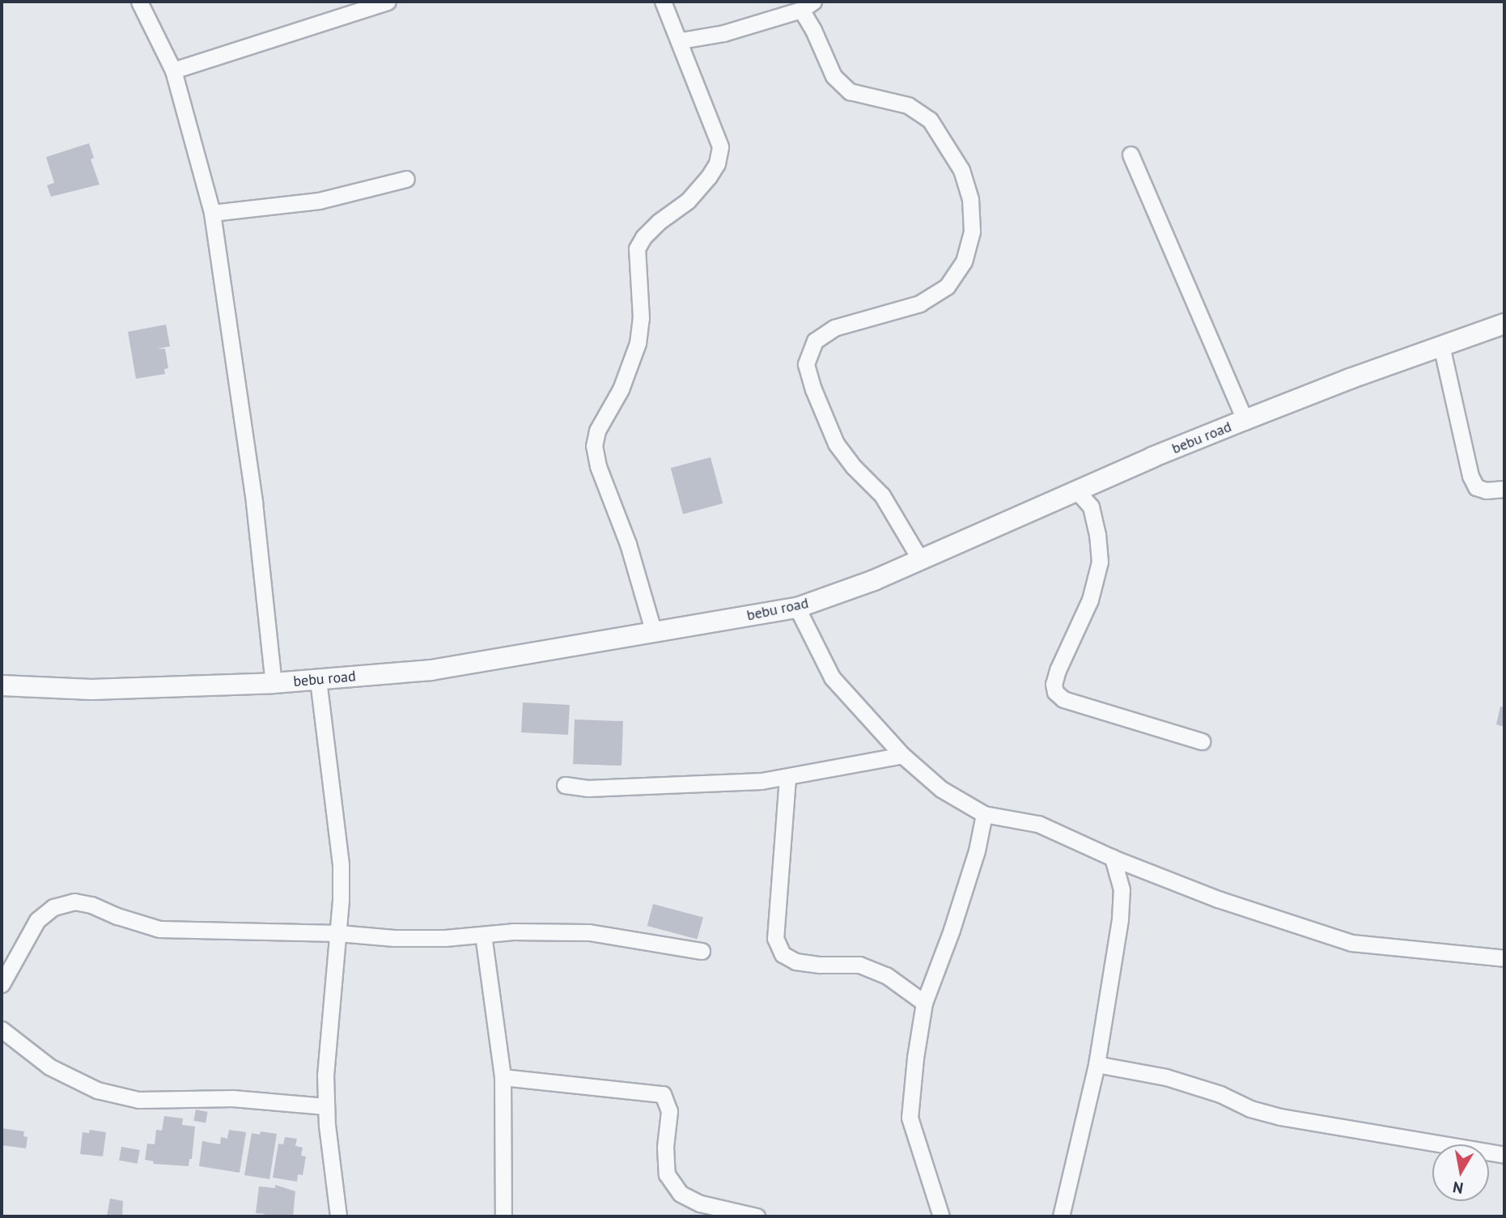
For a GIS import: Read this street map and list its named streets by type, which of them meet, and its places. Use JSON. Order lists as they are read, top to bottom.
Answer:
{
  "streets": {
    "street": ["bebu road"]
  },
  "north": "bottom"
}
